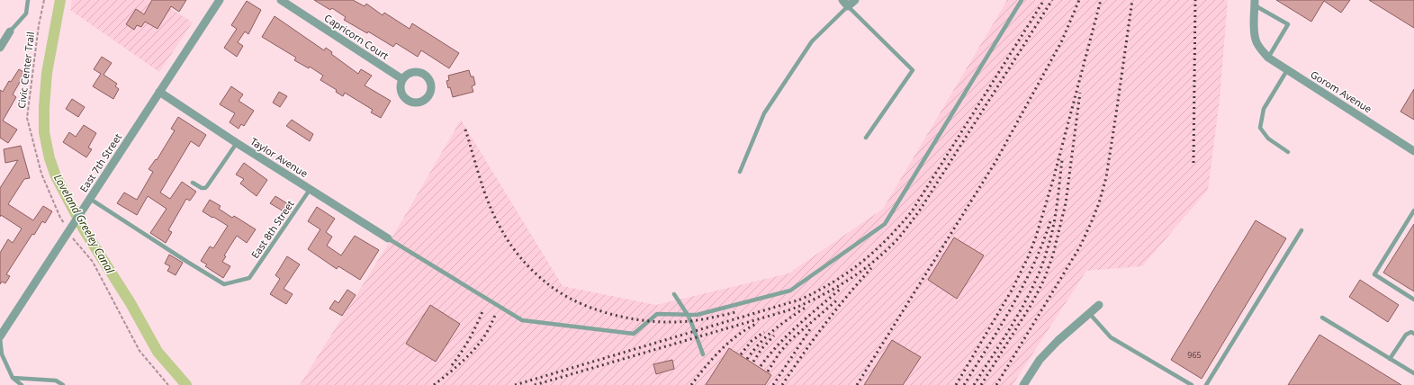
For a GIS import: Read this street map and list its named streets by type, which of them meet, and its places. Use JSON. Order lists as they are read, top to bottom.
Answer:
{
  "streets": {
    "street": [
      "Capricorn Court",
      "Gorom Avenue",
      "Taylor Avenue",
      "East 7th Street"
    ],
    "lane": ["East 8th Street"],
    "path": ["Civic Center Trail"]
  },
  "crossings": [
    ["Civic Center Trail", "East 7th Street"],
    ["Taylor Avenue", "East 7th Street"],
    ["Taylor Avenue", "East 8th Street"],
    ["East 7th Street", "East 8th Street"]
  ],
  "water": ["Loveland Greeley Canal"],
  "house_numbers": ["965"]
}
